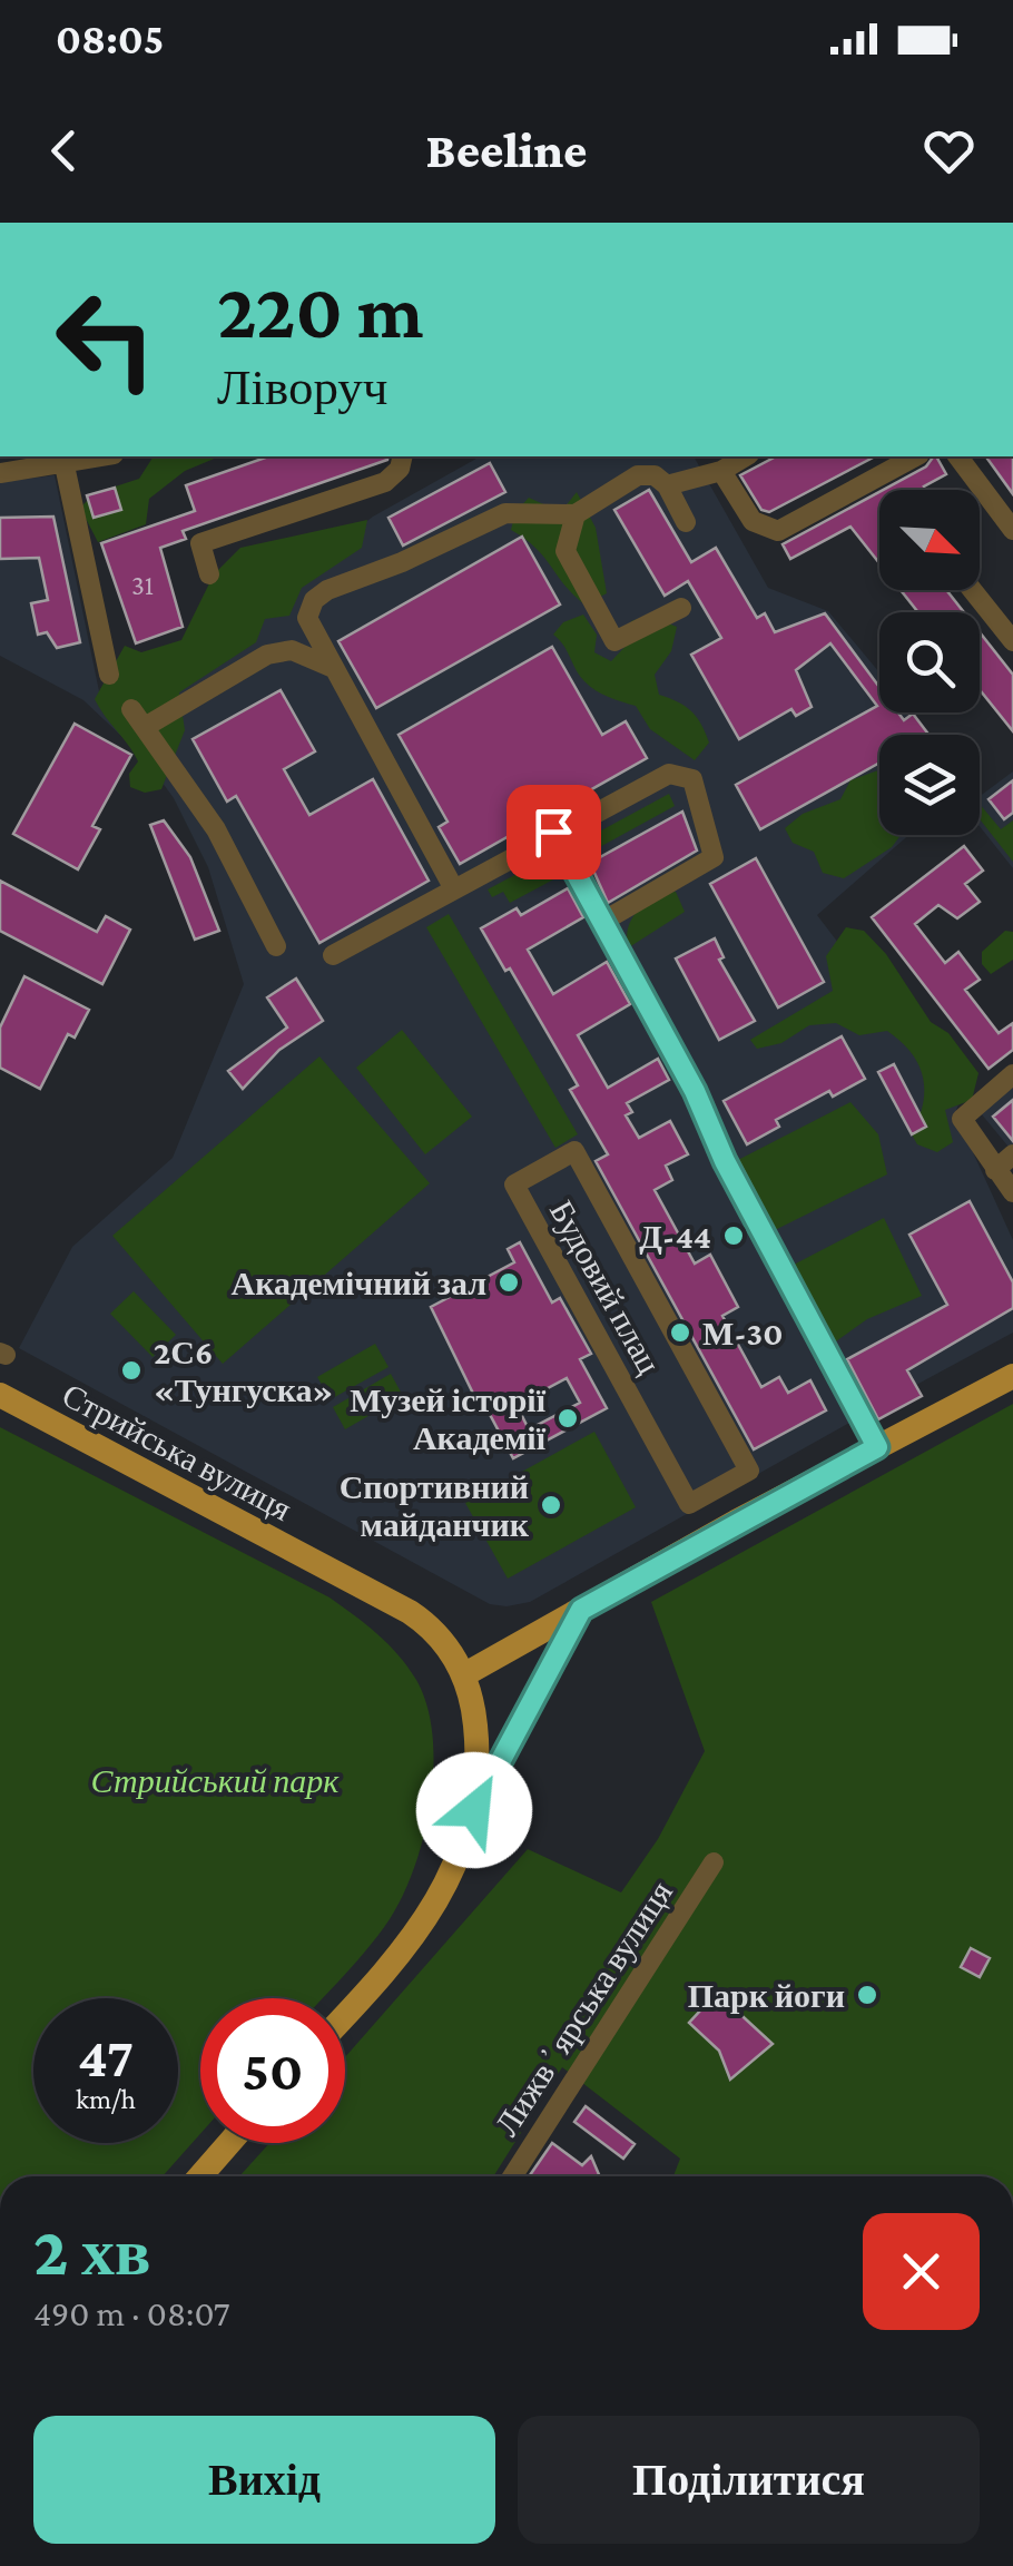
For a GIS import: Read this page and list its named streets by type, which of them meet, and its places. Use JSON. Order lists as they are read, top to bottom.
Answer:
{
  "streets": {
    "main road": ["Стрийська вулиця"],
    "street": ["Будовий плац", "Лижвʼярська вулиця"]
  },
  "parks": ["Стрийський парк"],
  "places": [
    "Д-44",
    "Академічний зал",
    "М-30",
    "2С6 «Тунгуска»",
    "Музей історії Академії",
    "Спортивний майданчик",
    "Парк йоги"
  ],
  "house_numbers": ["31"],
  "north": "bottom right",
  "page": {
    "status": "08:05",
    "header": "Beeline",
    "turn": ["220 m", "Ліворуч"],
    "speed": "47 km/h",
    "limit": "50",
    "heading": ["2 хв", "490 m · 08:07"],
    "buttons": ["Вихід", "Поділитися"]
  }
}
